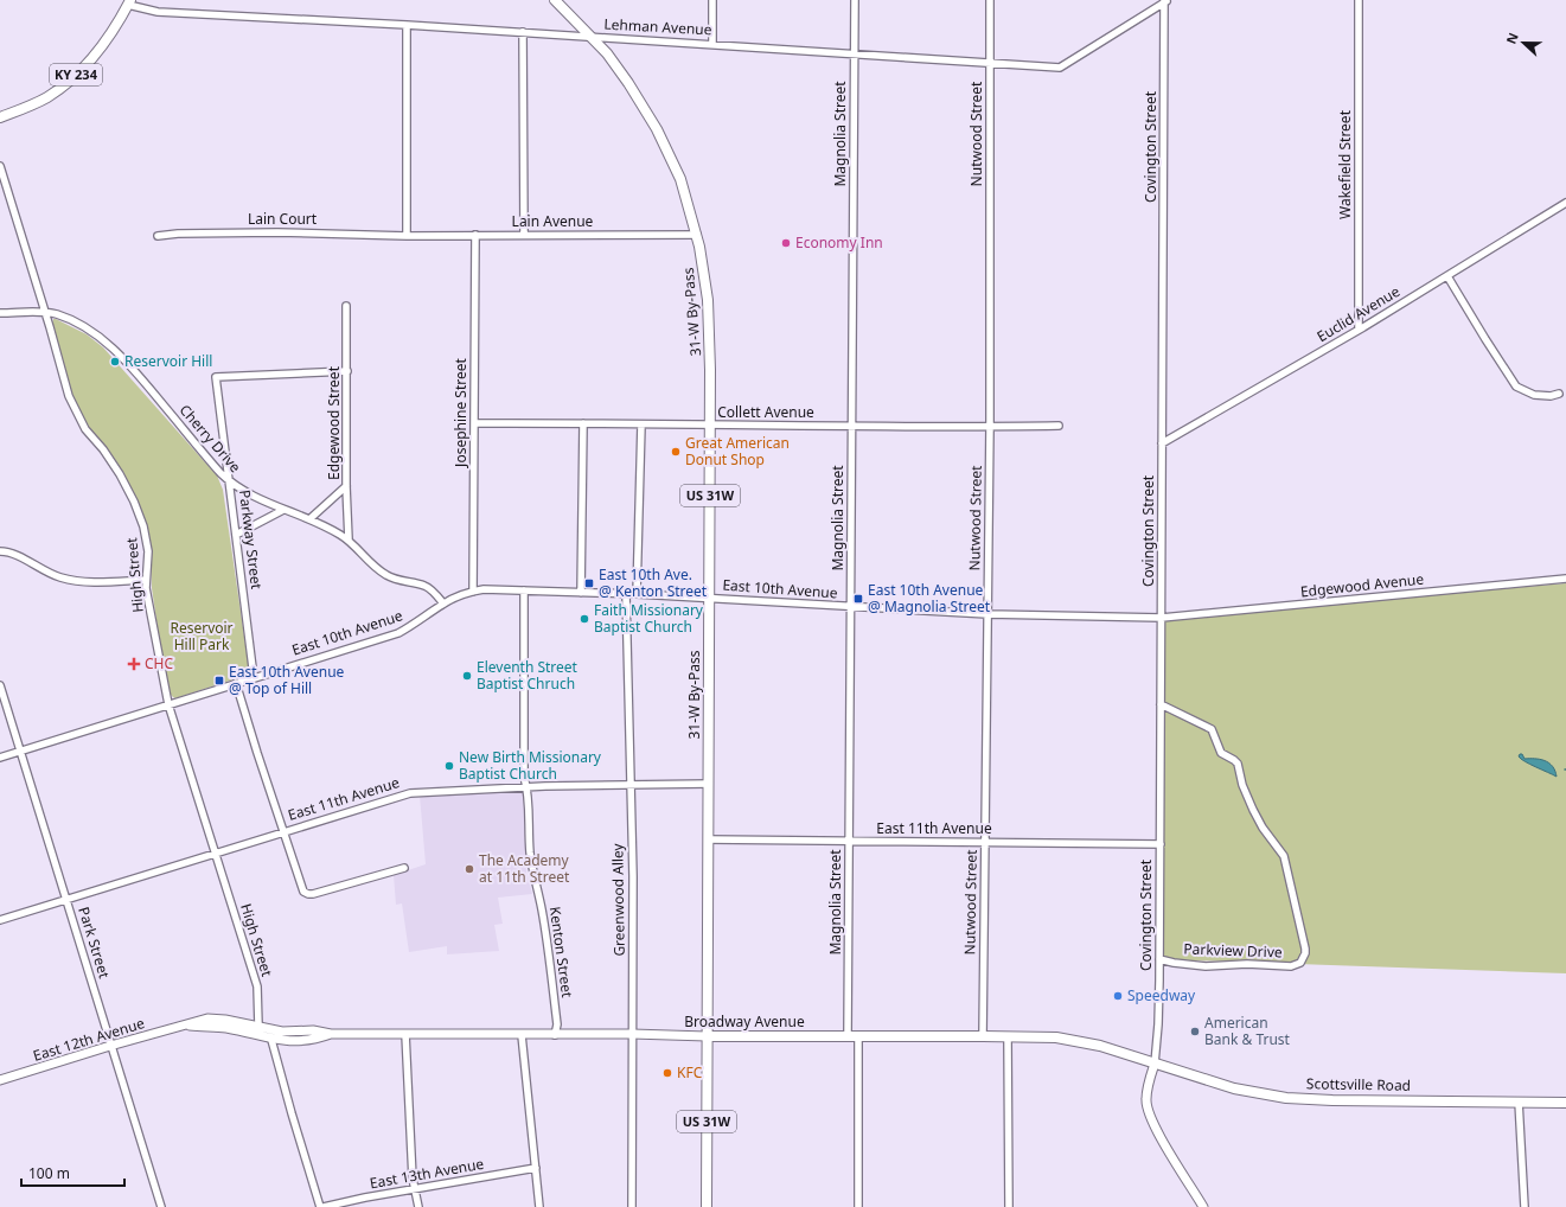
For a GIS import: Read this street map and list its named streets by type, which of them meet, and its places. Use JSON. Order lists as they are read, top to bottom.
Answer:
{
  "streets": {
    "main road": [
      "KY 234",
      "31-W By-Pass",
      "US 31W",
      "Broadway Avenue",
      "Scottsville Road"
    ],
    "street": [
      "Lehman Avenue",
      "Magnolia Street",
      "Nutwood Street",
      "Covington Street",
      "Wakefield Street",
      "Lain Court",
      "Lain Avenue",
      "Euclid Avenue",
      "Josephine Street",
      "Collett Avenue",
      "Edgewood Street",
      "Cherry Drive",
      "Parkway Street",
      "High Street",
      "Edgewood Avenue",
      "East 10th Avenue",
      "East 11th Avenue",
      "Greenwood Alley",
      "Park Street",
      "Parkview Drive",
      "Kenton Street",
      "East 12th Avenue",
      "East 13th Avenue"
    ]
  },
  "crossings": [
    ["Lehman Avenue", "KY 234"],
    ["Lehman Avenue", "Magnolia Street"],
    ["Lehman Avenue", "Nutwood Street"],
    ["Lehman Avenue", "Covington Street"],
    ["Lehman Avenue", "31-W By-Pass"],
    ["Magnolia Street", "Collett Avenue"],
    ["Magnolia Street", "East 10th Avenue"],
    ["Magnolia Street", "East 11th Avenue"],
    ["Magnolia Street", "Broadway Avenue"],
    ["Nutwood Street", "Collett Avenue"],
    ["Nutwood Street", "East 10th Avenue"],
    ["Nutwood Street", "East 11th Avenue"],
    ["Nutwood Street", "Broadway Avenue"],
    ["Covington Street", "Euclid Avenue"],
    ["Covington Street", "Edgewood Avenue"],
    ["Covington Street", "East 10th Avenue"],
    ["Covington Street", "East 11th Avenue"],
    ["Covington Street", "Parkview Drive"],
    ["Covington Street", "Broadway Avenue"],
    ["Covington Street", "Scottsville Road"],
    ["Wakefield Street", "Euclid Avenue"],
    ["Lain Court", "Lain Avenue"],
    ["Lain Avenue", "31-W By-Pass"],
    ["Lain Avenue", "Josephine Street"],
    ["31-W By-Pass", "Collett Avenue"],
    ["31-W By-Pass", "East 10th Avenue"],
    ["31-W By-Pass", "East 11th Avenue"],
    ["31-W By-Pass", "Broadway Avenue"],
    ["Josephine Street", "Collett Avenue"],
    ["Josephine Street", "East 10th Avenue"],
    ["Edgewood Street", "Cherry Drive"],
    ["Edgewood Street", "Parkway Street"],
    ["Cherry Drive", "Parkway Street"],
    ["Cherry Drive", "High Street"],
    ["Cherry Drive", "East 10th Avenue"],
    ["Parkway Street", "East 10th Avenue"],
    ["High Street", "East 10th Avenue"],
    ["High Street", "East 11th Avenue"],
    ["High Street", "Broadway Avenue"],
    ["High Street", "East 12th Avenue"],
    ["Edgewood Avenue", "East 10th Avenue"],
    ["East 10th Avenue", "Greenwood Alley"],
    ["East 10th Avenue", "Park Street"],
    ["East 10th Avenue", "Kenton Street"],
    ["East 11th Avenue", "Greenwood Alley"],
    ["East 11th Avenue", "Park Street"],
    ["East 11th Avenue", "Kenton Street"],
    ["Greenwood Alley", "Broadway Avenue"],
    ["Park Street", "East 12th Avenue"],
    ["Kenton Street", "Broadway Avenue"],
    ["Broadway Avenue", "East 12th Avenue"],
    ["Broadway Avenue", "Scottsville Road"]
  ],
  "parks": ["Reservoir Hill Park"],
  "places": {
    "other": [
      "Economy Inn",
      "Reservoir Hill",
      "Great American Donut Shop",
      "Faith Missionary Baptist Church",
      "Eleventh Street Baptist Chruch",
      "New Birth Missionary Baptist Church",
      "The Academy at 11th Street",
      "Speedway",
      "American Bank & Trust",
      "KFC"
    ],
    "transit": ["East 10th Ave. @ Kenton Street", "East 10th Avenue @ Magnolia Street", "East 10th Avenue @ Top of Hill"],
    "health": ["CHC"]
  },
  "scale_bar": "100 m",
  "north": "left"
}
